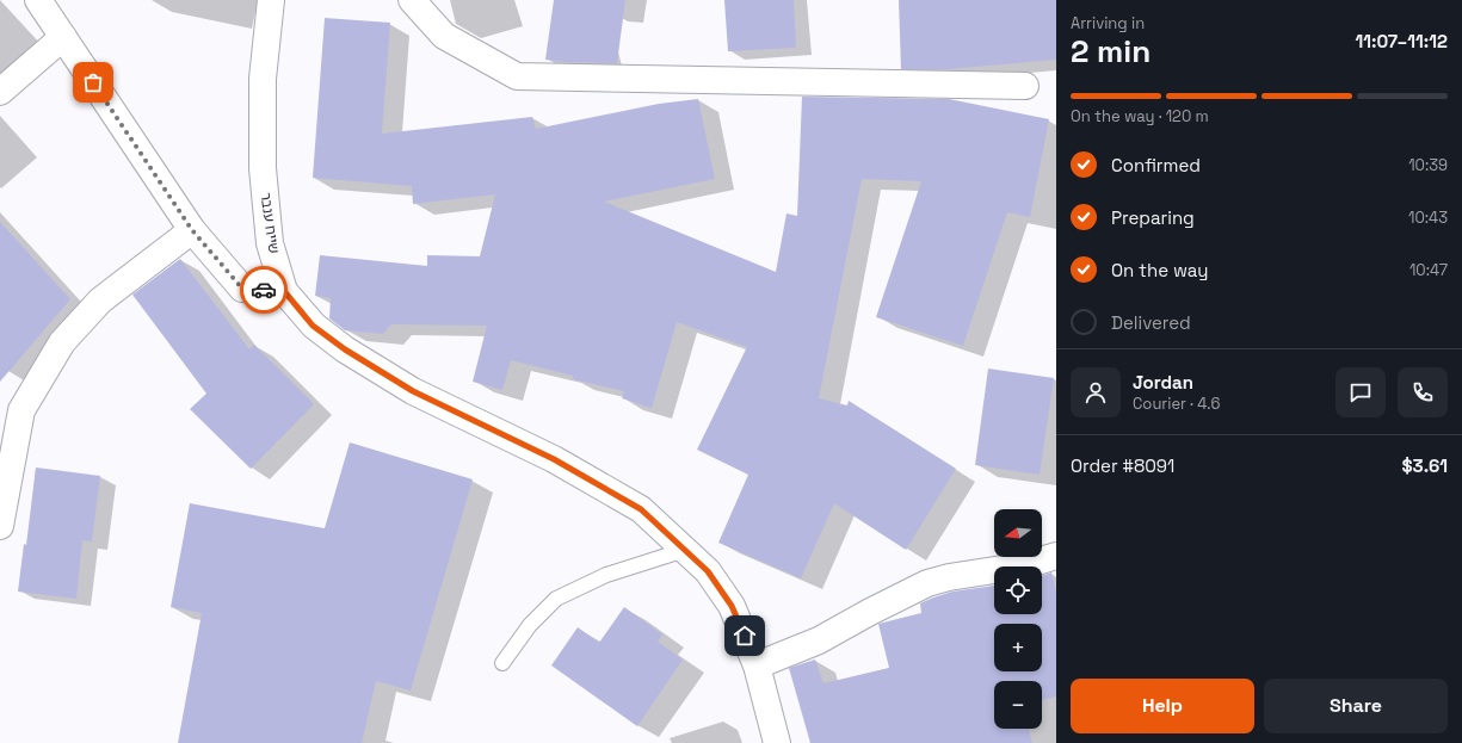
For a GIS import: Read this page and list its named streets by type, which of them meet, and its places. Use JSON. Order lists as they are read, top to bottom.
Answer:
{
  "streets": {
    "street": ["שייח ענבר"]
  },
  "north": "left",
  "page": {
    "heading": ["2 min", "Arriving in", "11:07–11:12"],
    "panel": [
      "Jordan",
      "Courier · 4.6",
      "Order #8091",
      "$3.61"
    ],
    "bar": "On the way · 120 m",
    "list": [
      ["Confirmed", "10:39"],
      ["Preparing", "10:43"],
      ["On the way", "10:47"],
      "Delivered"
    ],
    "map_buttons": ["+", "−"],
    "buttons": ["Help", "Share"]
  }
}
